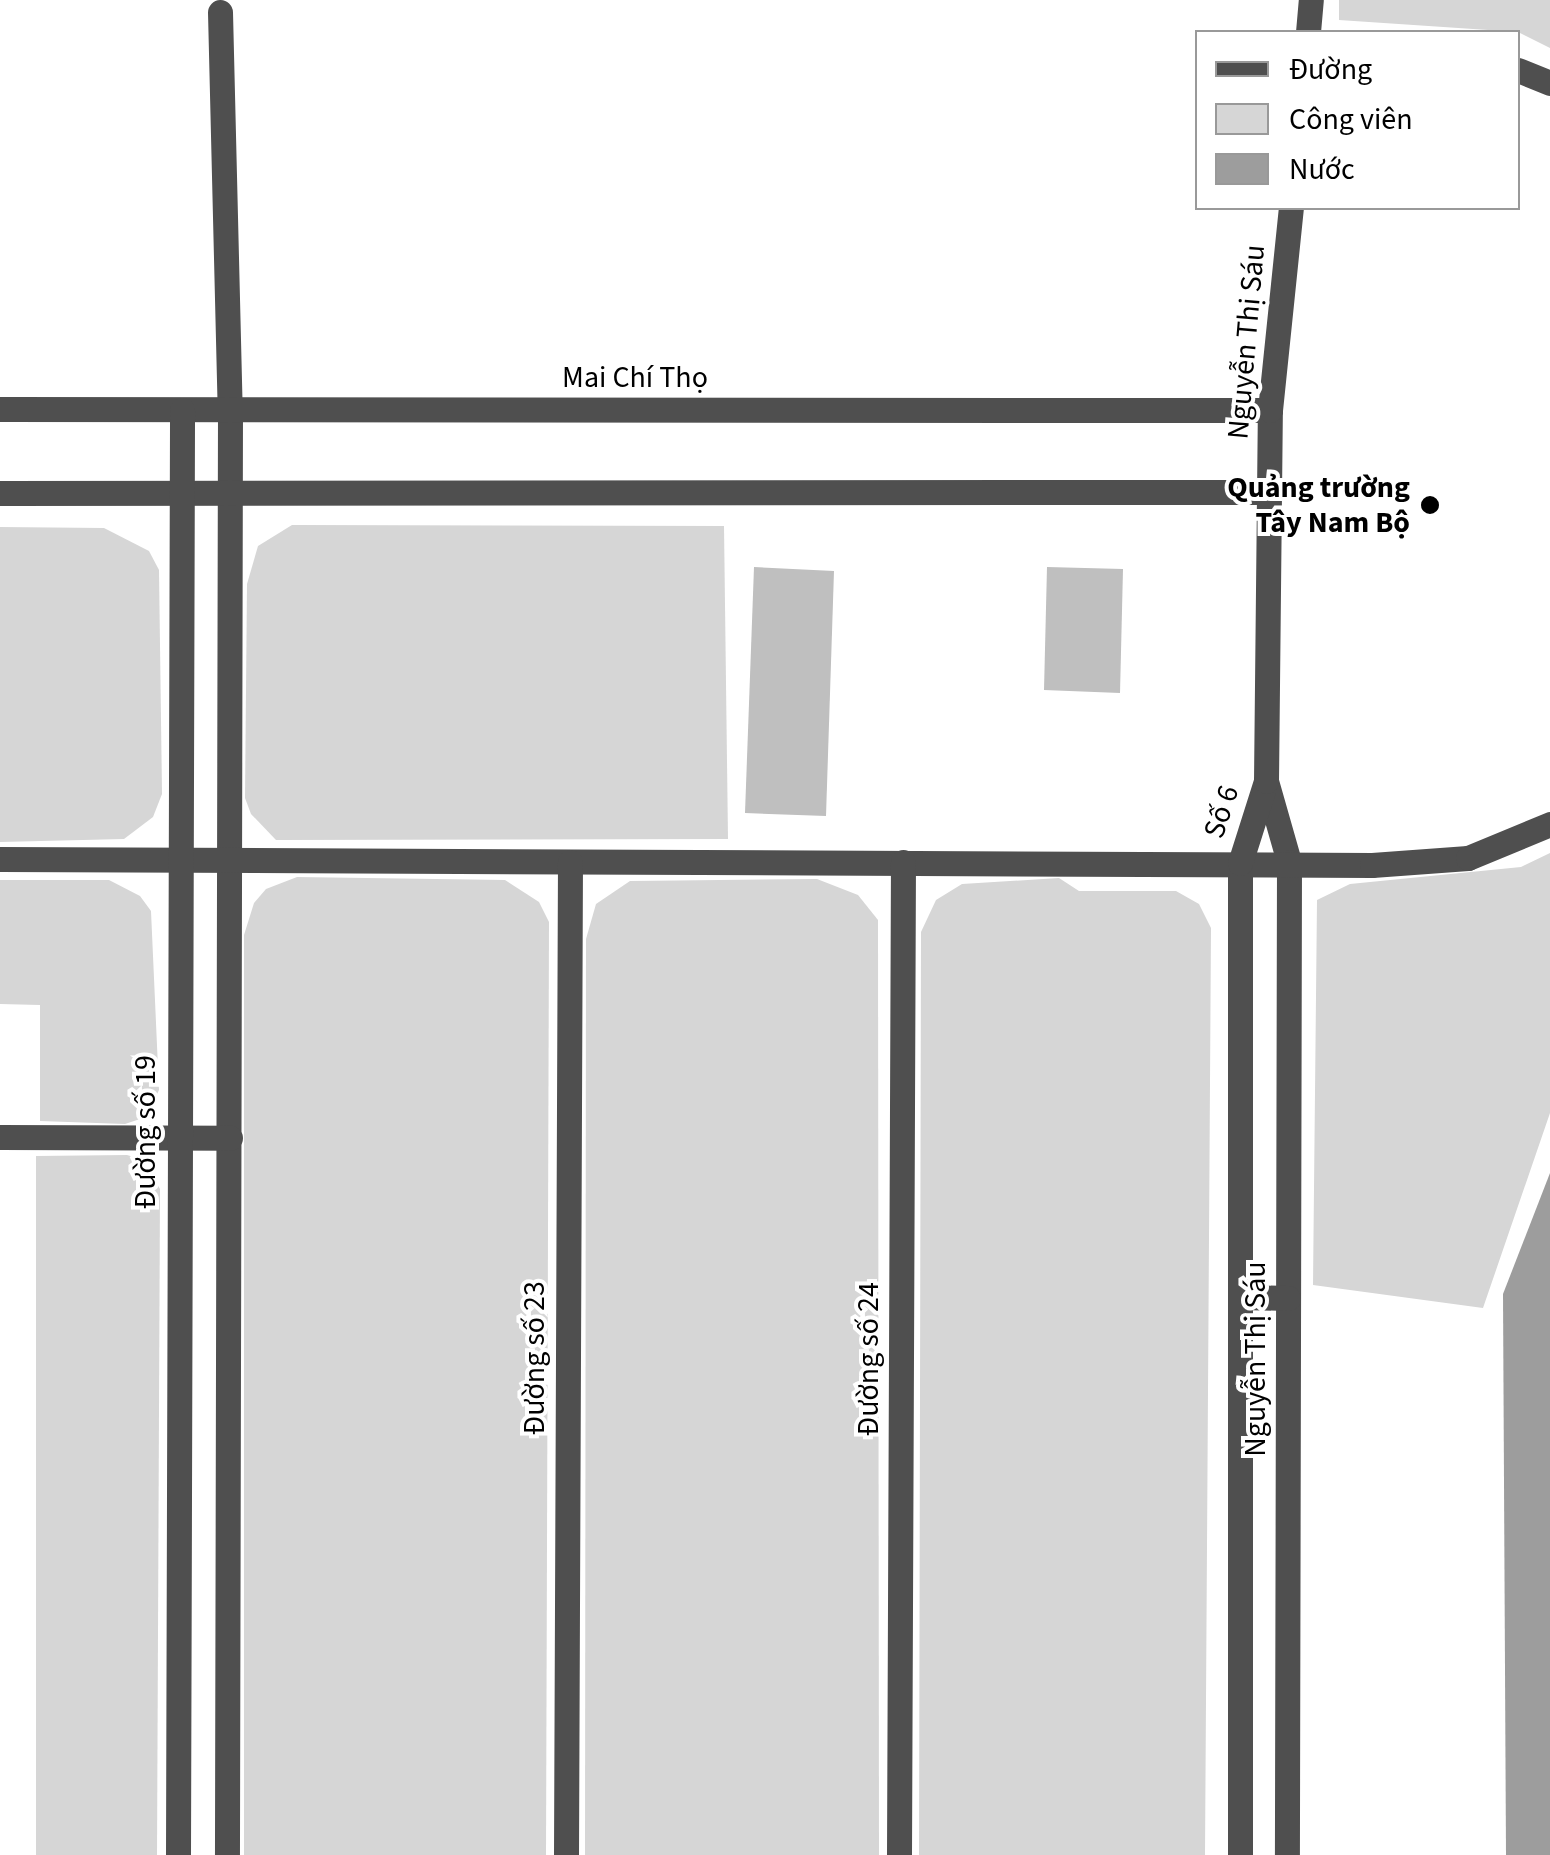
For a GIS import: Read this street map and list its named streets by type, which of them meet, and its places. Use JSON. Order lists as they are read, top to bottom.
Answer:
{
  "streets": {
    "street": [
      "Nguyễn Thị Sáu",
      "Mai Chí Thọ",
      "Số 6",
      "Đường số 19",
      "Đường số 23",
      "Đường số 24"
    ]
  },
  "crossings": [
    ["Nguyễn Thị Sáu", "Mai Chí Thọ"],
    ["Nguyễn Thị Sáu", "Số 6"],
    ["Mai Chí Thọ", "Đường số 19"]
  ],
  "places": ["Quảng trường Tây Nam Bộ"],
  "legend": ["Đường", "Công viên", "Nước"]
}
